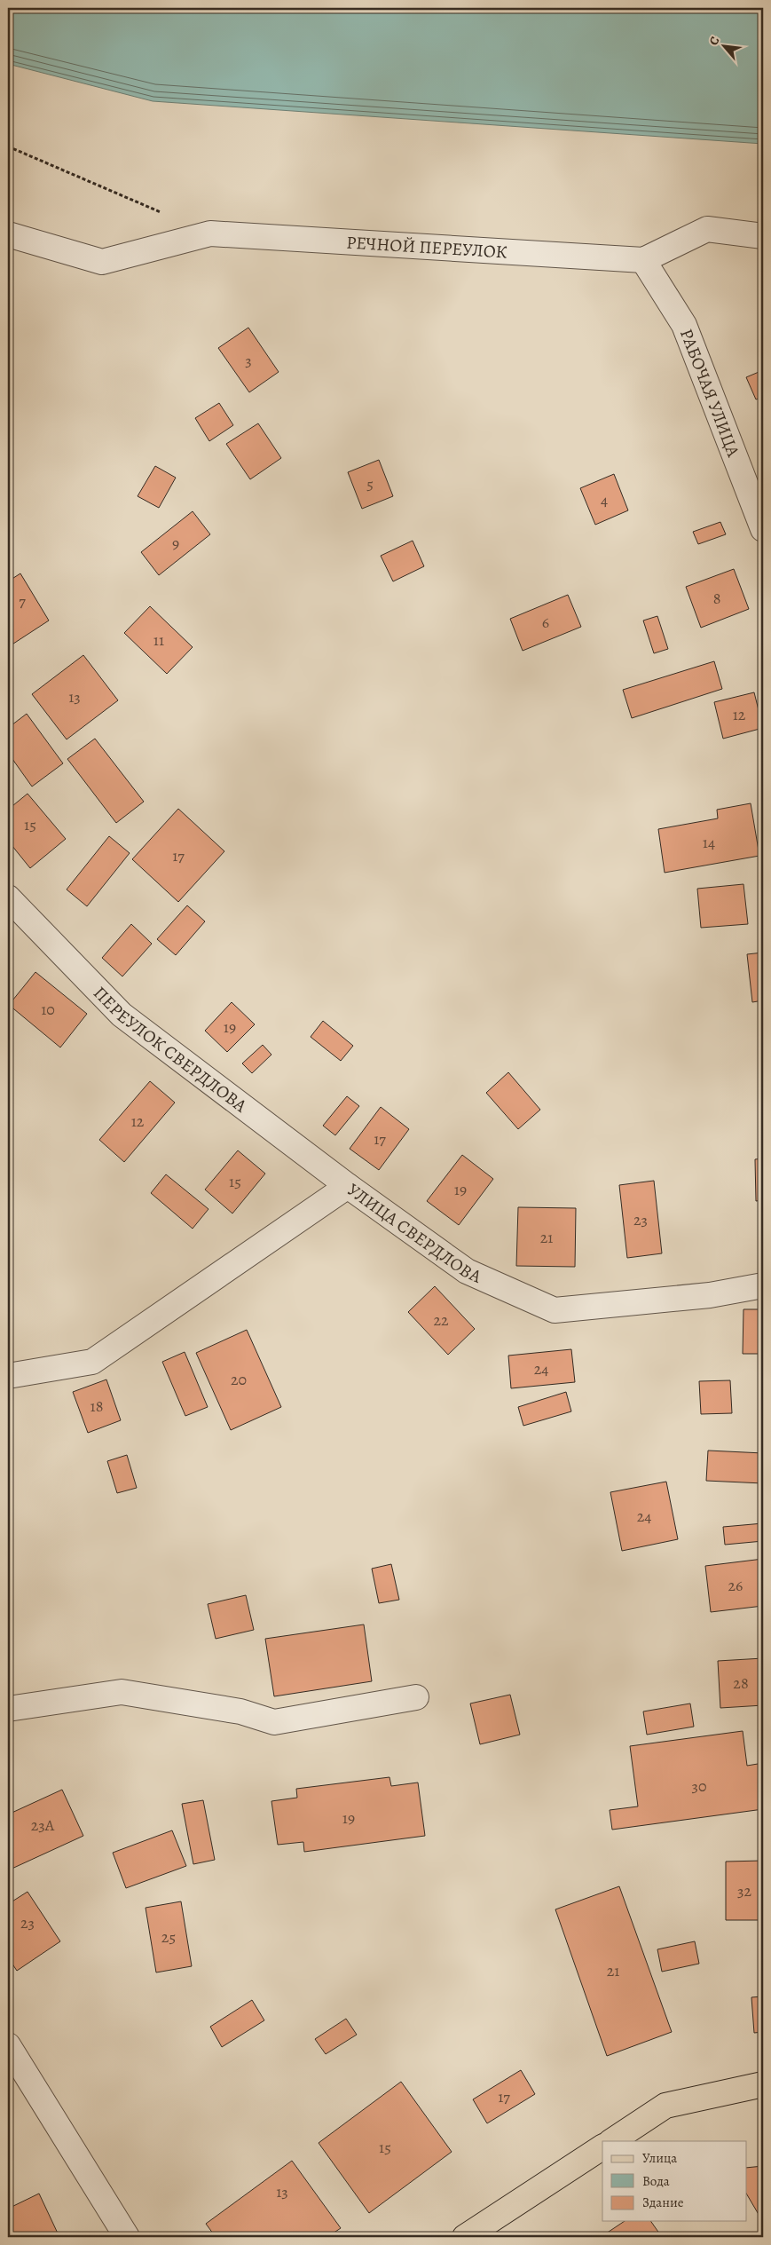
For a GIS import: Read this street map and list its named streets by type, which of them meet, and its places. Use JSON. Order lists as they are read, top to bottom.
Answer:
{
  "streets": {
    "street": [
      "РЕЧНОЙ ПЕРЕУЛОК",
      "РАБОЧАЯ УЛИЦА",
      "ПЕРЕУЛОК СВЕРДЛОВА",
      "УЛИЦА СВЕРДЛОВА"
    ]
  },
  "crossings": [
    ["РЕЧНОЙ ПЕРЕУЛОК", "РАБОЧАЯ УЛИЦА"],
    ["ПЕРЕУЛОК СВЕРДЛОВА", "УЛИЦА СВЕРДЛОВА"]
  ],
  "house_numbers": [
    "3",
    "5",
    "4",
    "9",
    "8",
    "7",
    "6",
    "11",
    "13",
    "12",
    "15",
    "14",
    "17",
    "10",
    "19",
    "12",
    "17",
    "15",
    "19",
    "23",
    "21",
    "22",
    "24",
    "20",
    "18",
    "24",
    "26",
    "28",
    "30",
    "19",
    "23А",
    "32",
    "23",
    "25",
    "21",
    "17",
    "15",
    "13"
  ],
  "legend": ["Улица", "Вода", "Здание"],
  "north": "top left"
}
